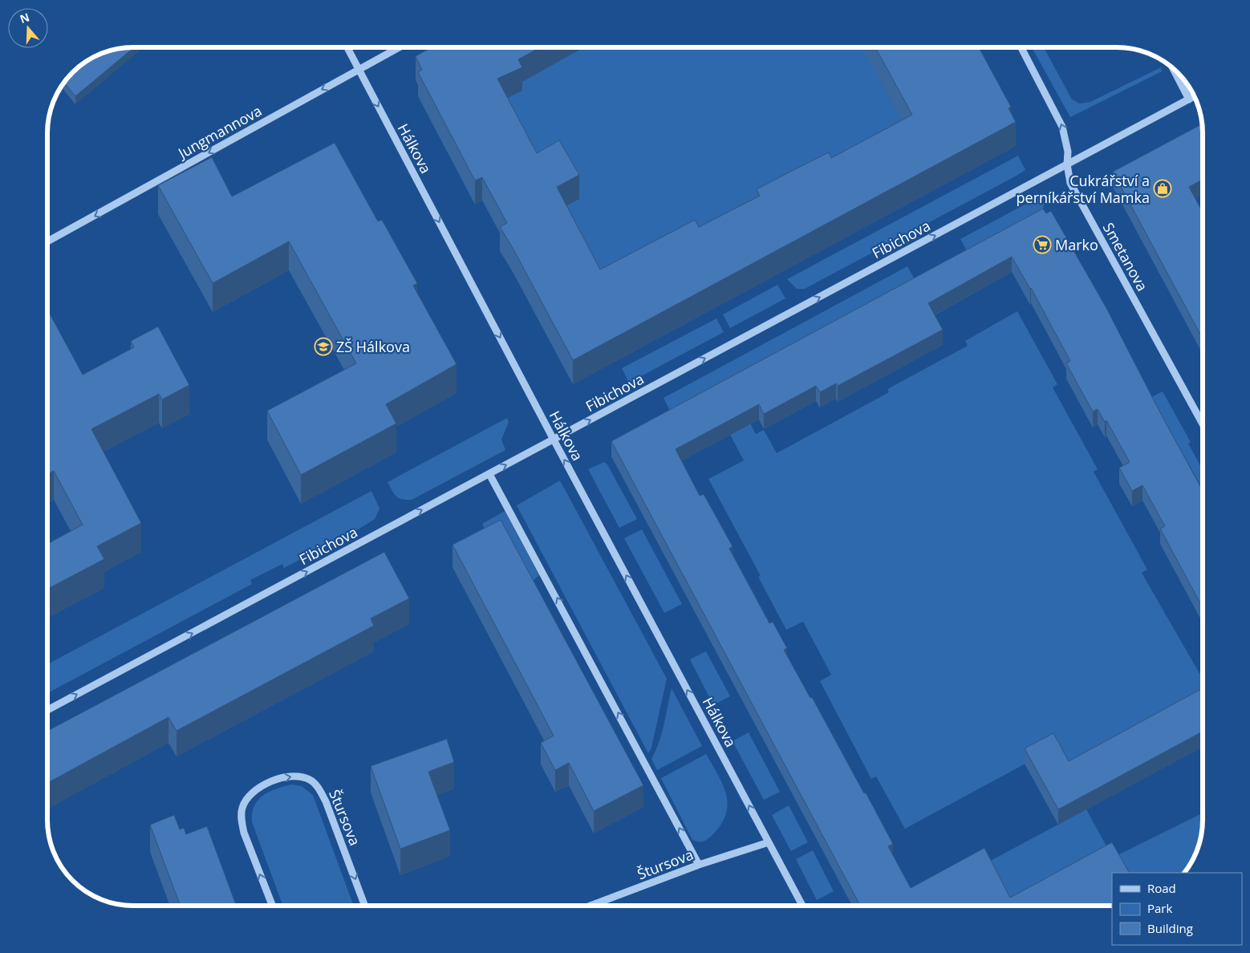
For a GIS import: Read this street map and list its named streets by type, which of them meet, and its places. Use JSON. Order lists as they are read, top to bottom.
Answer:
{
  "streets": {
    "street": [
      "Jungmannova",
      "Hálkova",
      "Fibichova",
      "Smetanova",
      "Štursova"
    ]
  },
  "crossings": [
    ["Jungmannova", "Hálkova"],
    ["Hálkova", "Fibichova"],
    ["Hálkova", "Štursova"],
    ["Fibichova", "Smetanova"]
  ],
  "one_way": ["Jungmannova", "Fibichova"],
  "places": {
    "shop": ["Cukrářství a perníkářství Mamka"],
    "supermarket": ["Marko"],
    "school or university": ["ZŠ Hálkova"]
  },
  "legend": ["Road", "Park", "Building"],
  "north": "top"
}
